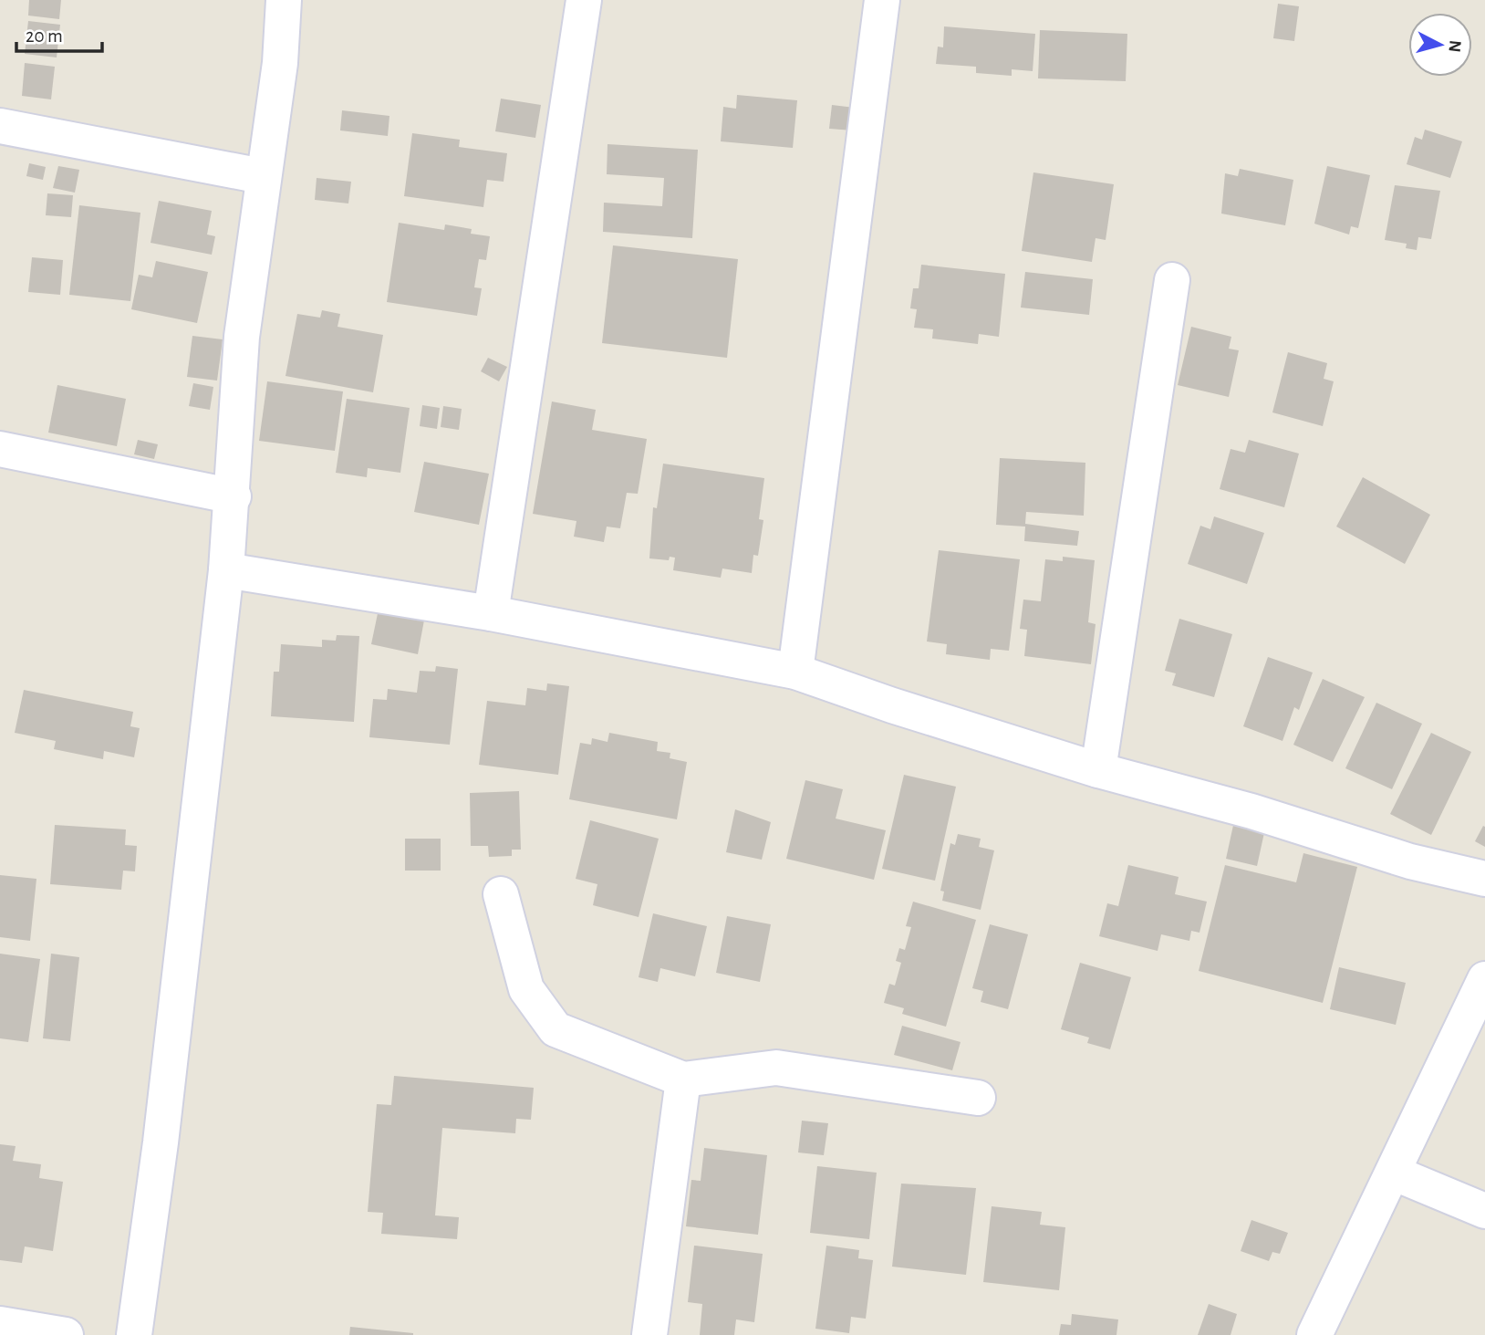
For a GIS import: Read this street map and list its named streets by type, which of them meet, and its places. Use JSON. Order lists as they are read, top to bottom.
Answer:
{
  "scale_bar": "20 m",
  "north": "right"
}
